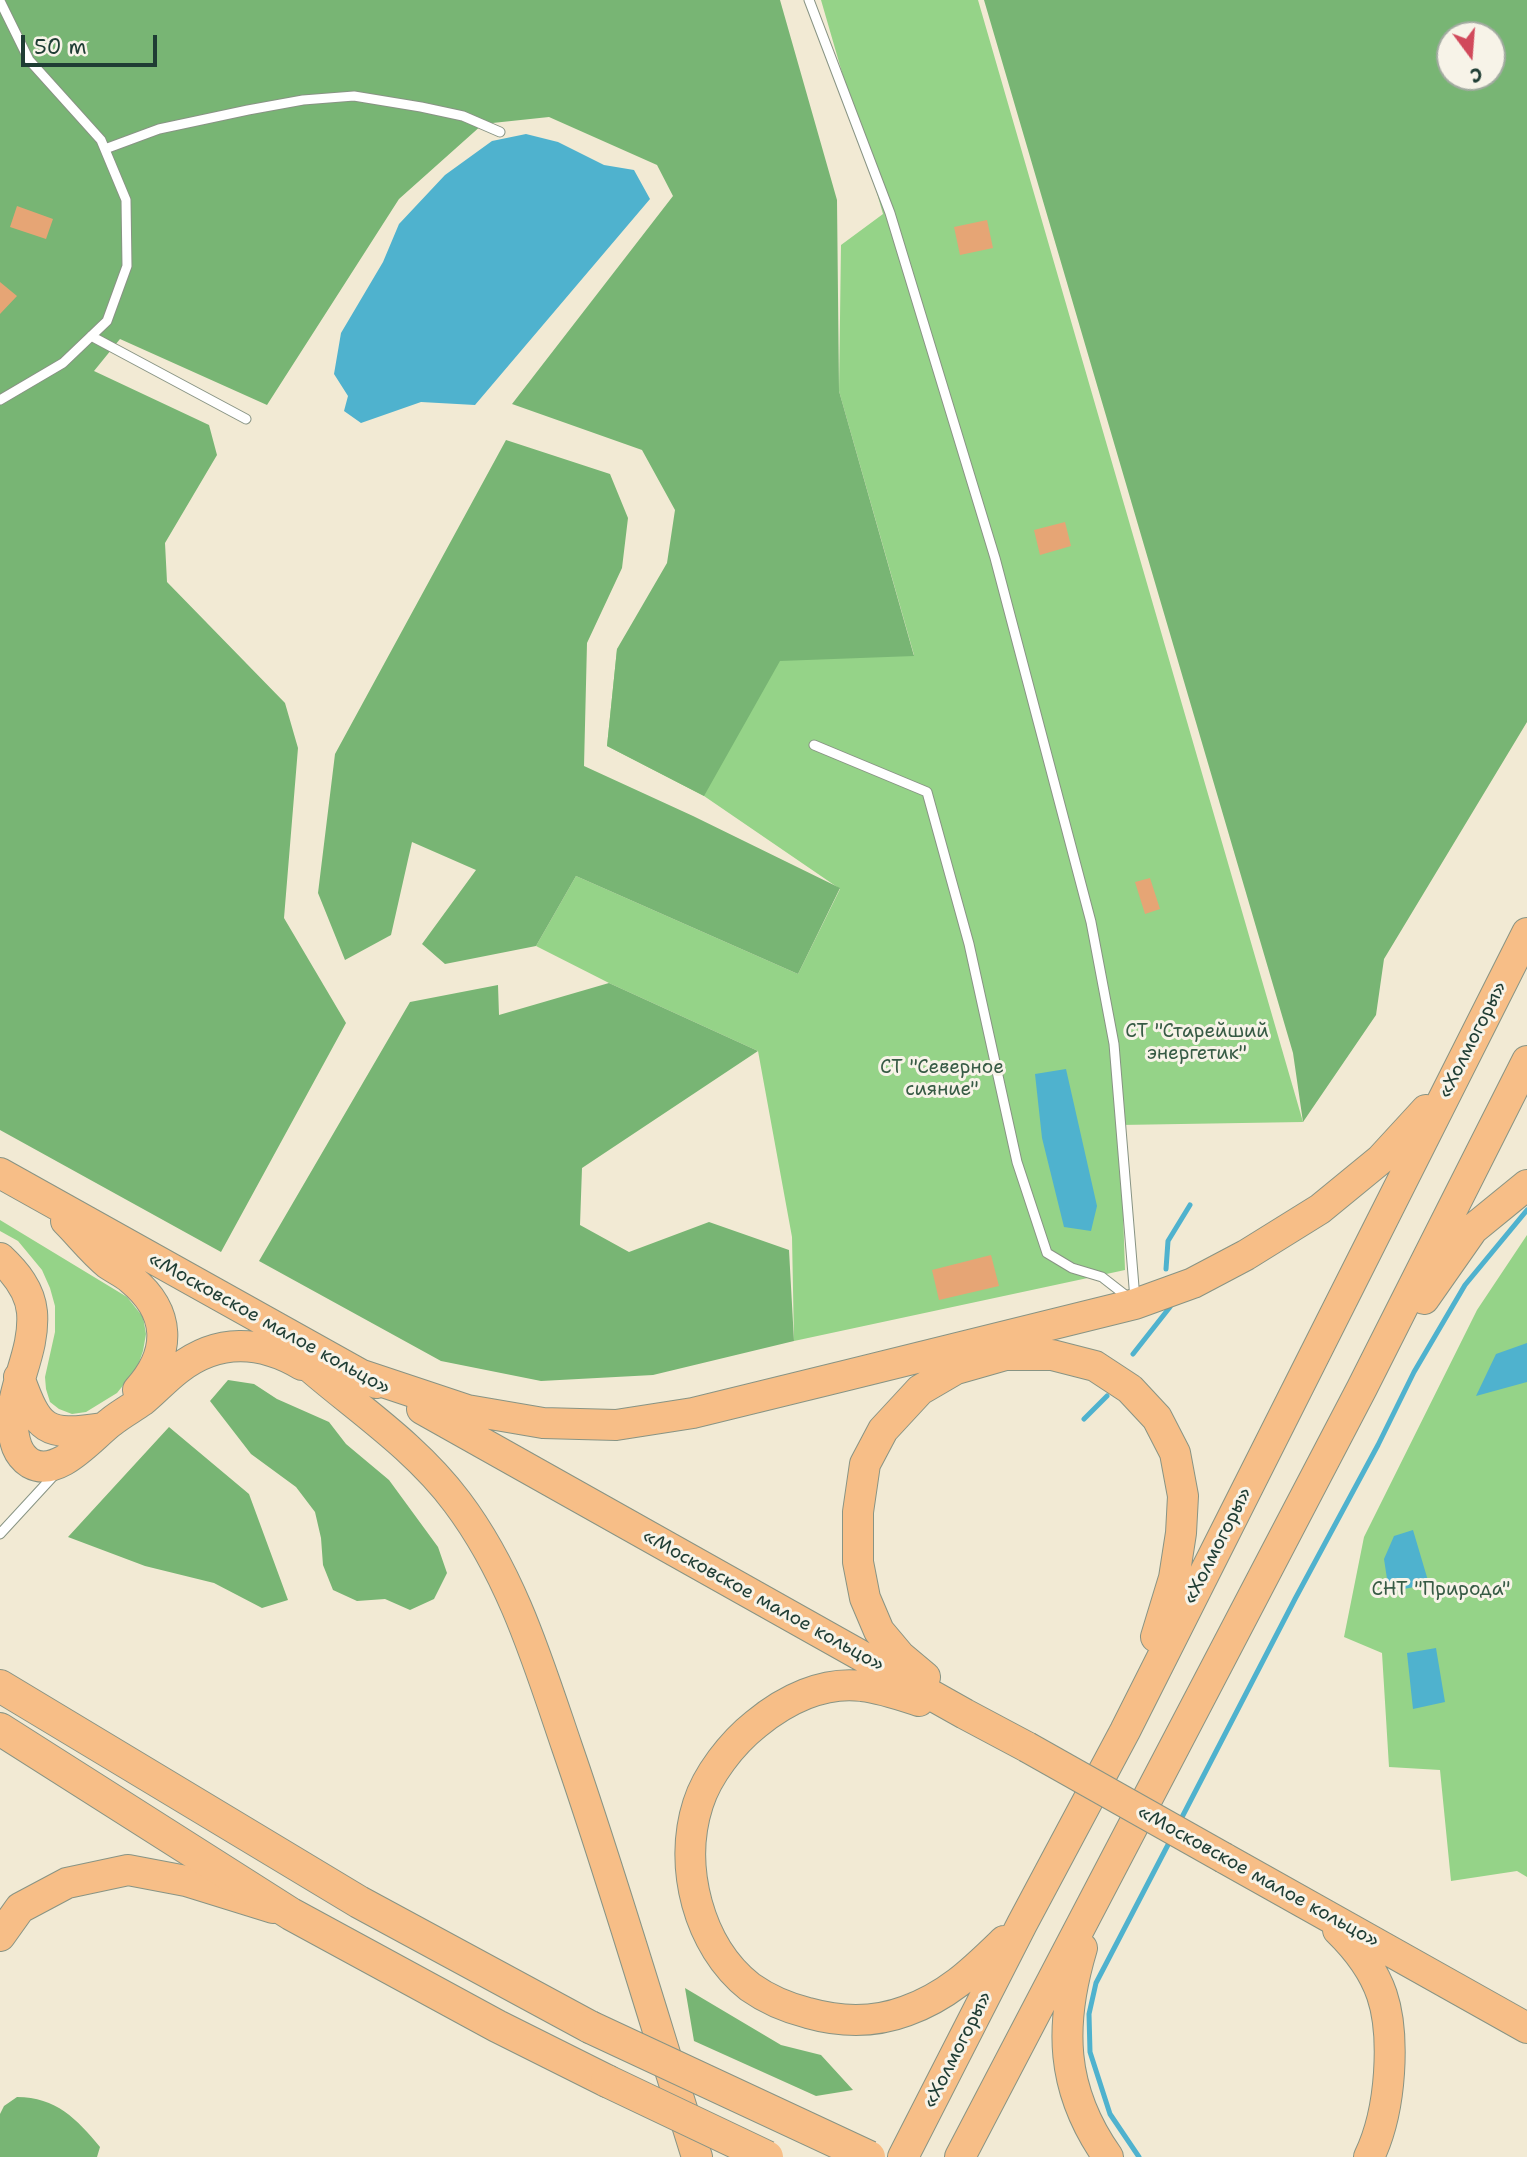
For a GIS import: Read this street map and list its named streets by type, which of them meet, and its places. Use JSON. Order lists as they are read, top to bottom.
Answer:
{
  "streets": {
    "highway": ["«Холмогоры»", "«Московское малое кольцо»"]
  },
  "parks": ["СТ \"Старейший энергетик\"", "СТ \"Северное сияние\"", "СНТ \"Природа\""],
  "scale_bar": "50 m",
  "north": "bottom"
}
